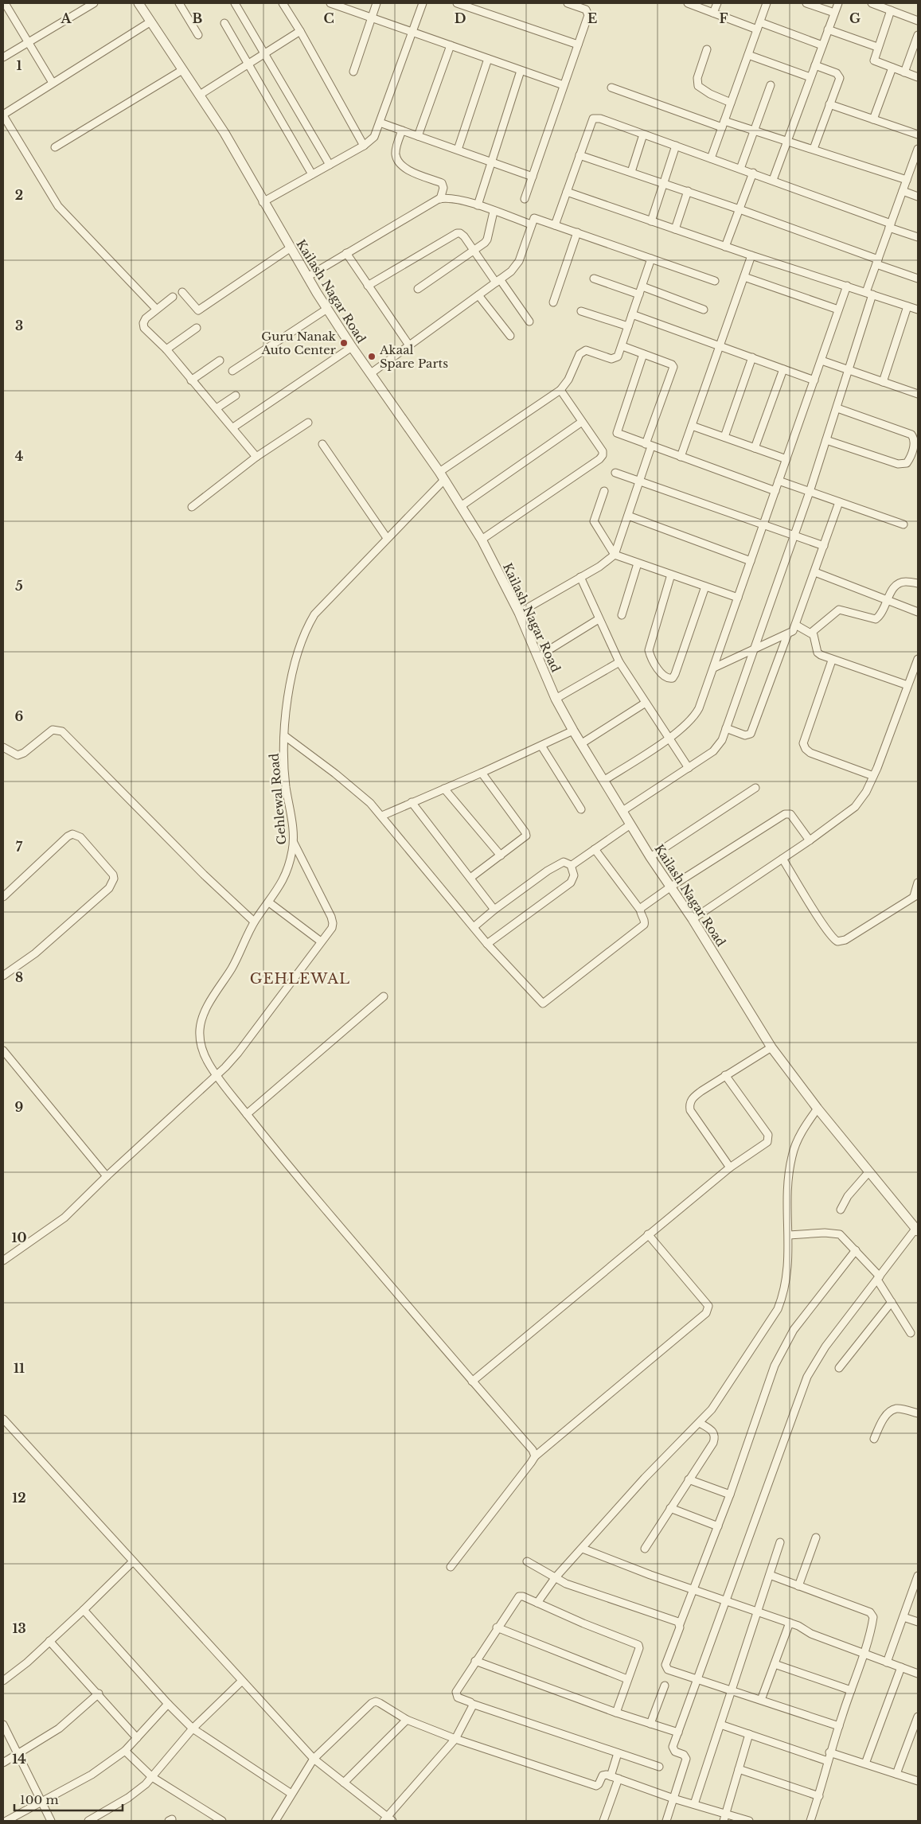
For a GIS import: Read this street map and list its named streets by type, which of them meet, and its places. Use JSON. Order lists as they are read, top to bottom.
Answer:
{
  "streets": {
    "street": ["Kailash Nagar Road", "Gehlewal Road"]
  },
  "crossings": [
    ["Kailash Nagar Road", "Gehlewal Road"]
  ],
  "districts": ["GEHLEWAL"],
  "places": ["Guru Nanak Auto Center", "Akaal Spare Parts"],
  "scale_bar": "100 m",
  "grid": {
    "columns": [
      "A",
      "B",
      "C",
      "D",
      "E",
      "F",
      "G"
    ],
    "rows": [
      "1",
      "2",
      "3",
      "4",
      "5",
      "6",
      "7",
      "8",
      "9",
      "10",
      "11",
      "12",
      "13",
      "14"
    ]
  }
}
